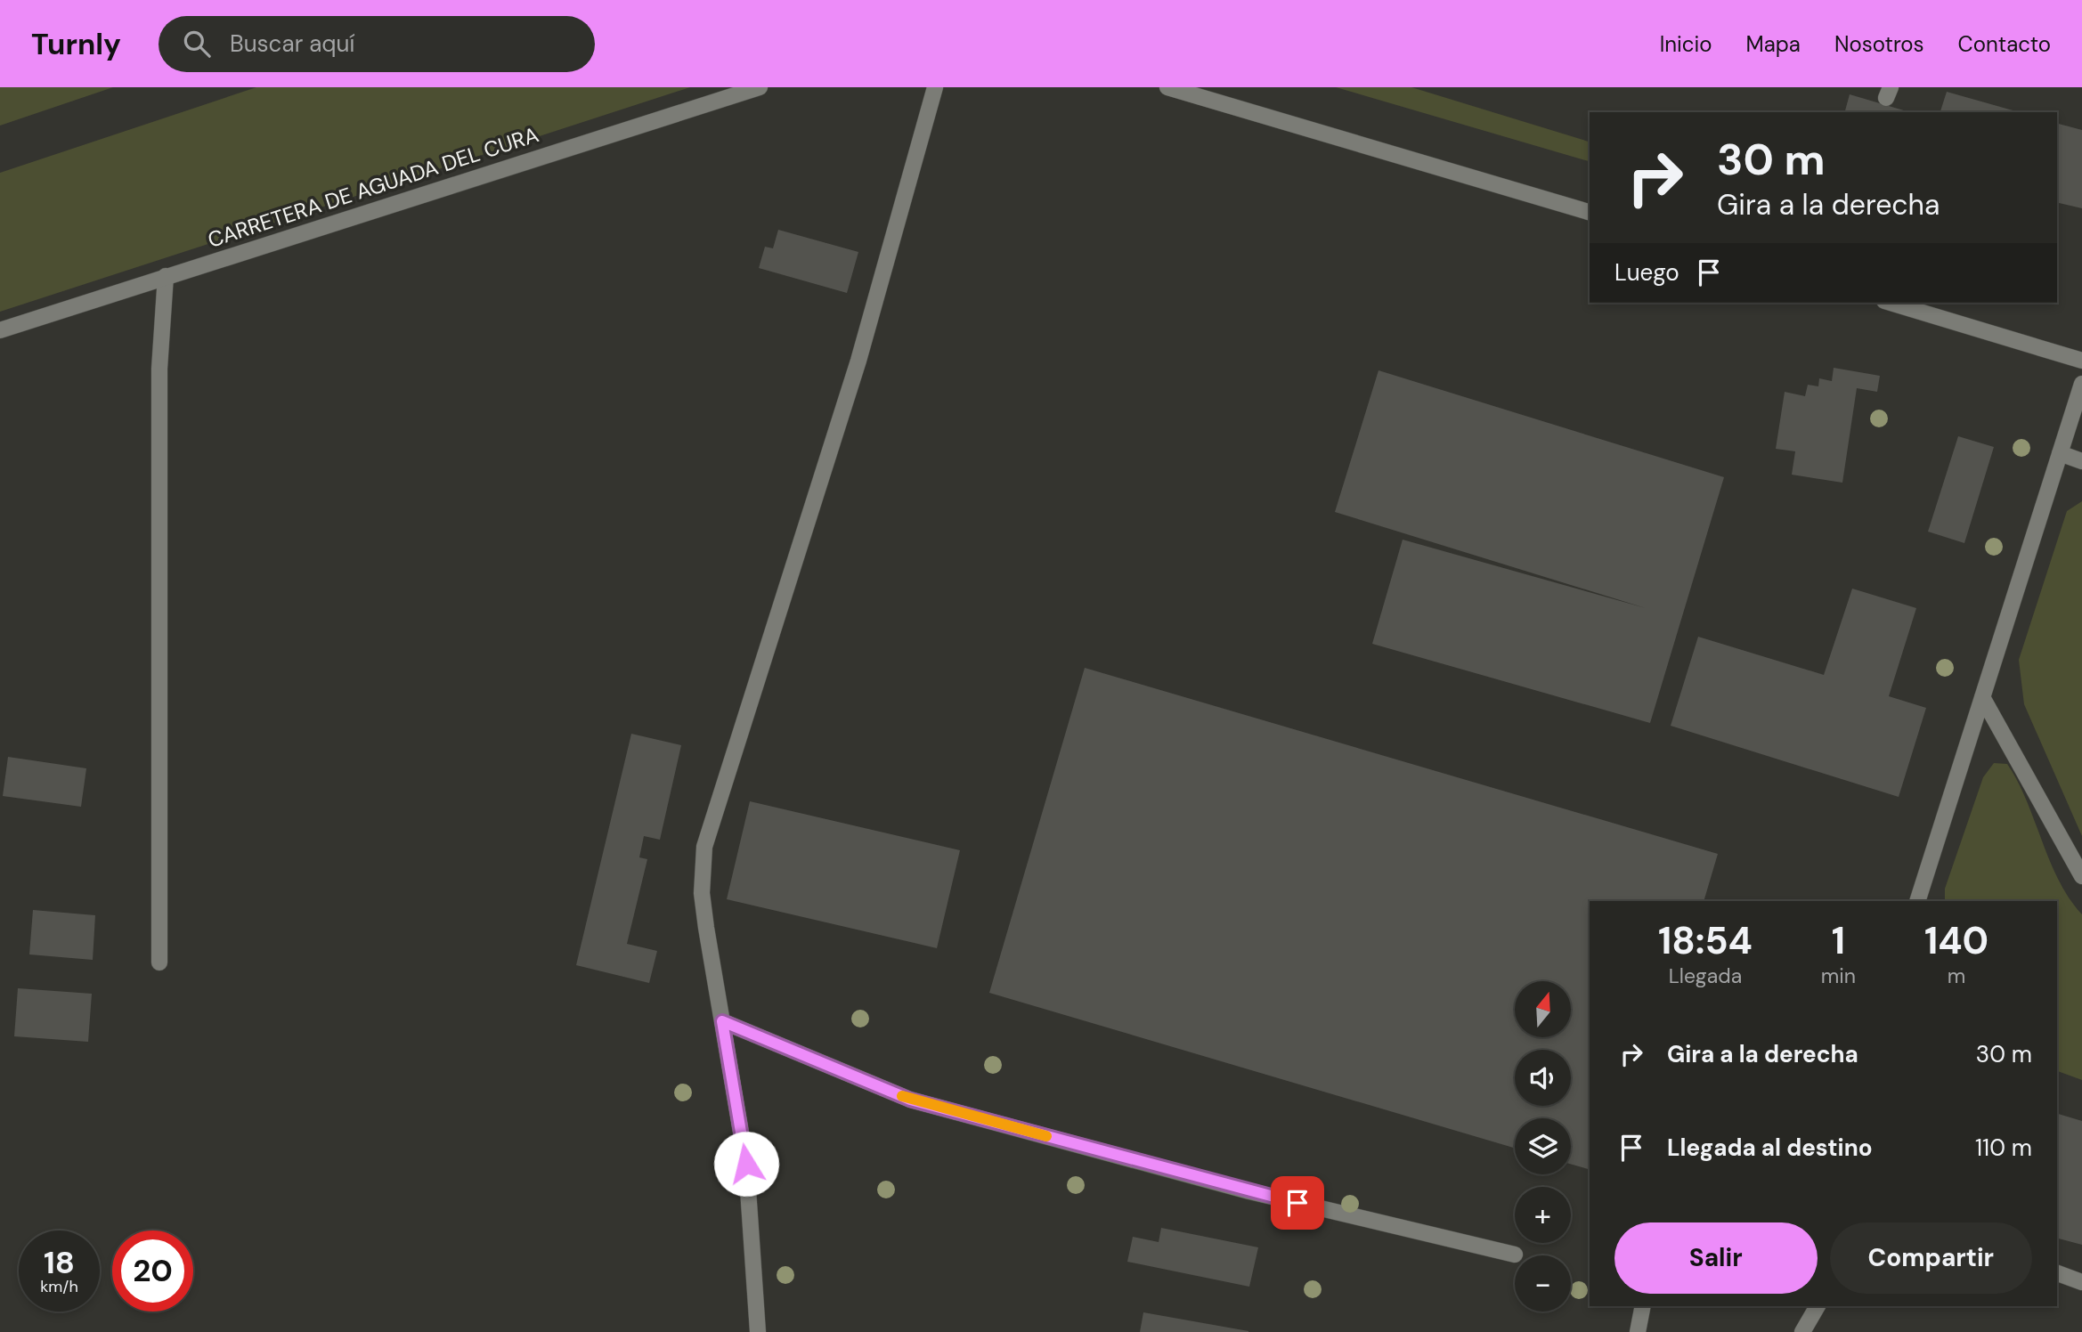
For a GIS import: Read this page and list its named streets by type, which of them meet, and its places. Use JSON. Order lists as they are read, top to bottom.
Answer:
{
  "streets": {
    "street": ["CARRETERA DE AGUADA DEL CURA"]
  },
  "north": "top",
  "page": {
    "header": "Turnly",
    "search": "Buscar aquí",
    "nav": [
      "Inicio",
      "Mapa",
      "Nosotros",
      "Contacto"
    ],
    "turn": ["30 m", "Gira a la derecha"],
    "then": "Luego",
    "eta": [
      "18:54",
      "Llegada",
      "1",
      "min",
      "140",
      "m"
    ],
    "map_buttons": ["+", "−"],
    "list": [
      {
        "name": "Gira a la derecha",
        "value": "30 m"
      },
      {
        "name": "Llegada al destino",
        "value": "110 m"
      }
    ],
    "buttons": ["Salir", "Compartir"],
    "speed": "18 km/h",
    "limit": "20"
  }
}
